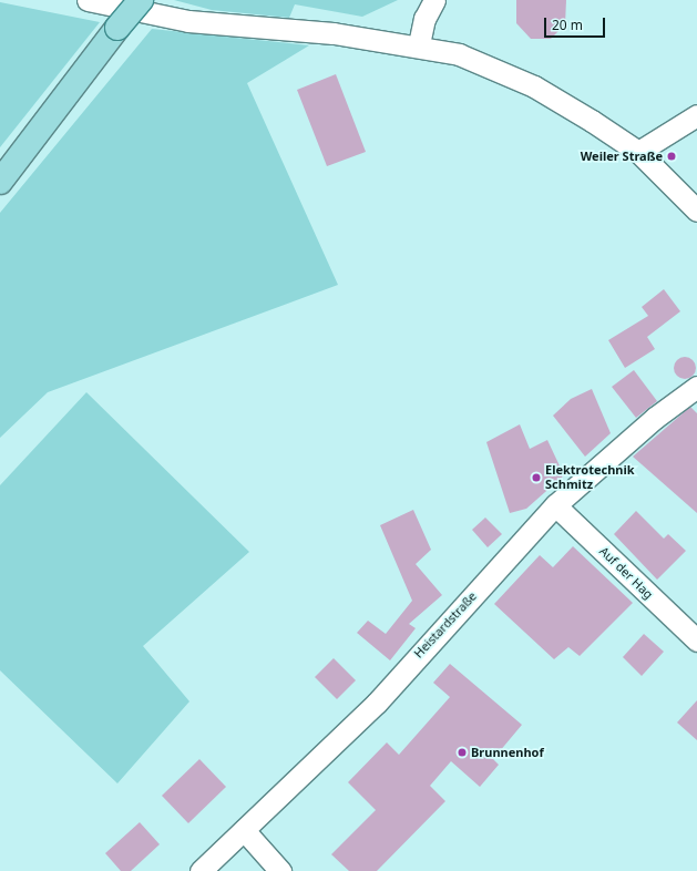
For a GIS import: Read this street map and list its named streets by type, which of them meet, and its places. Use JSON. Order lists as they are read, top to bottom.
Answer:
{
  "streets": {
    "street": ["Auf der Hag", "Heistardstraße"]
  },
  "crossings": [
    ["Auf der Hag", "Heistardstraße"]
  ],
  "places": ["Weiler Straße", "Elektrotechnik Schmitz", "Brunnenhof"],
  "scale_bar": "20 m"
}
